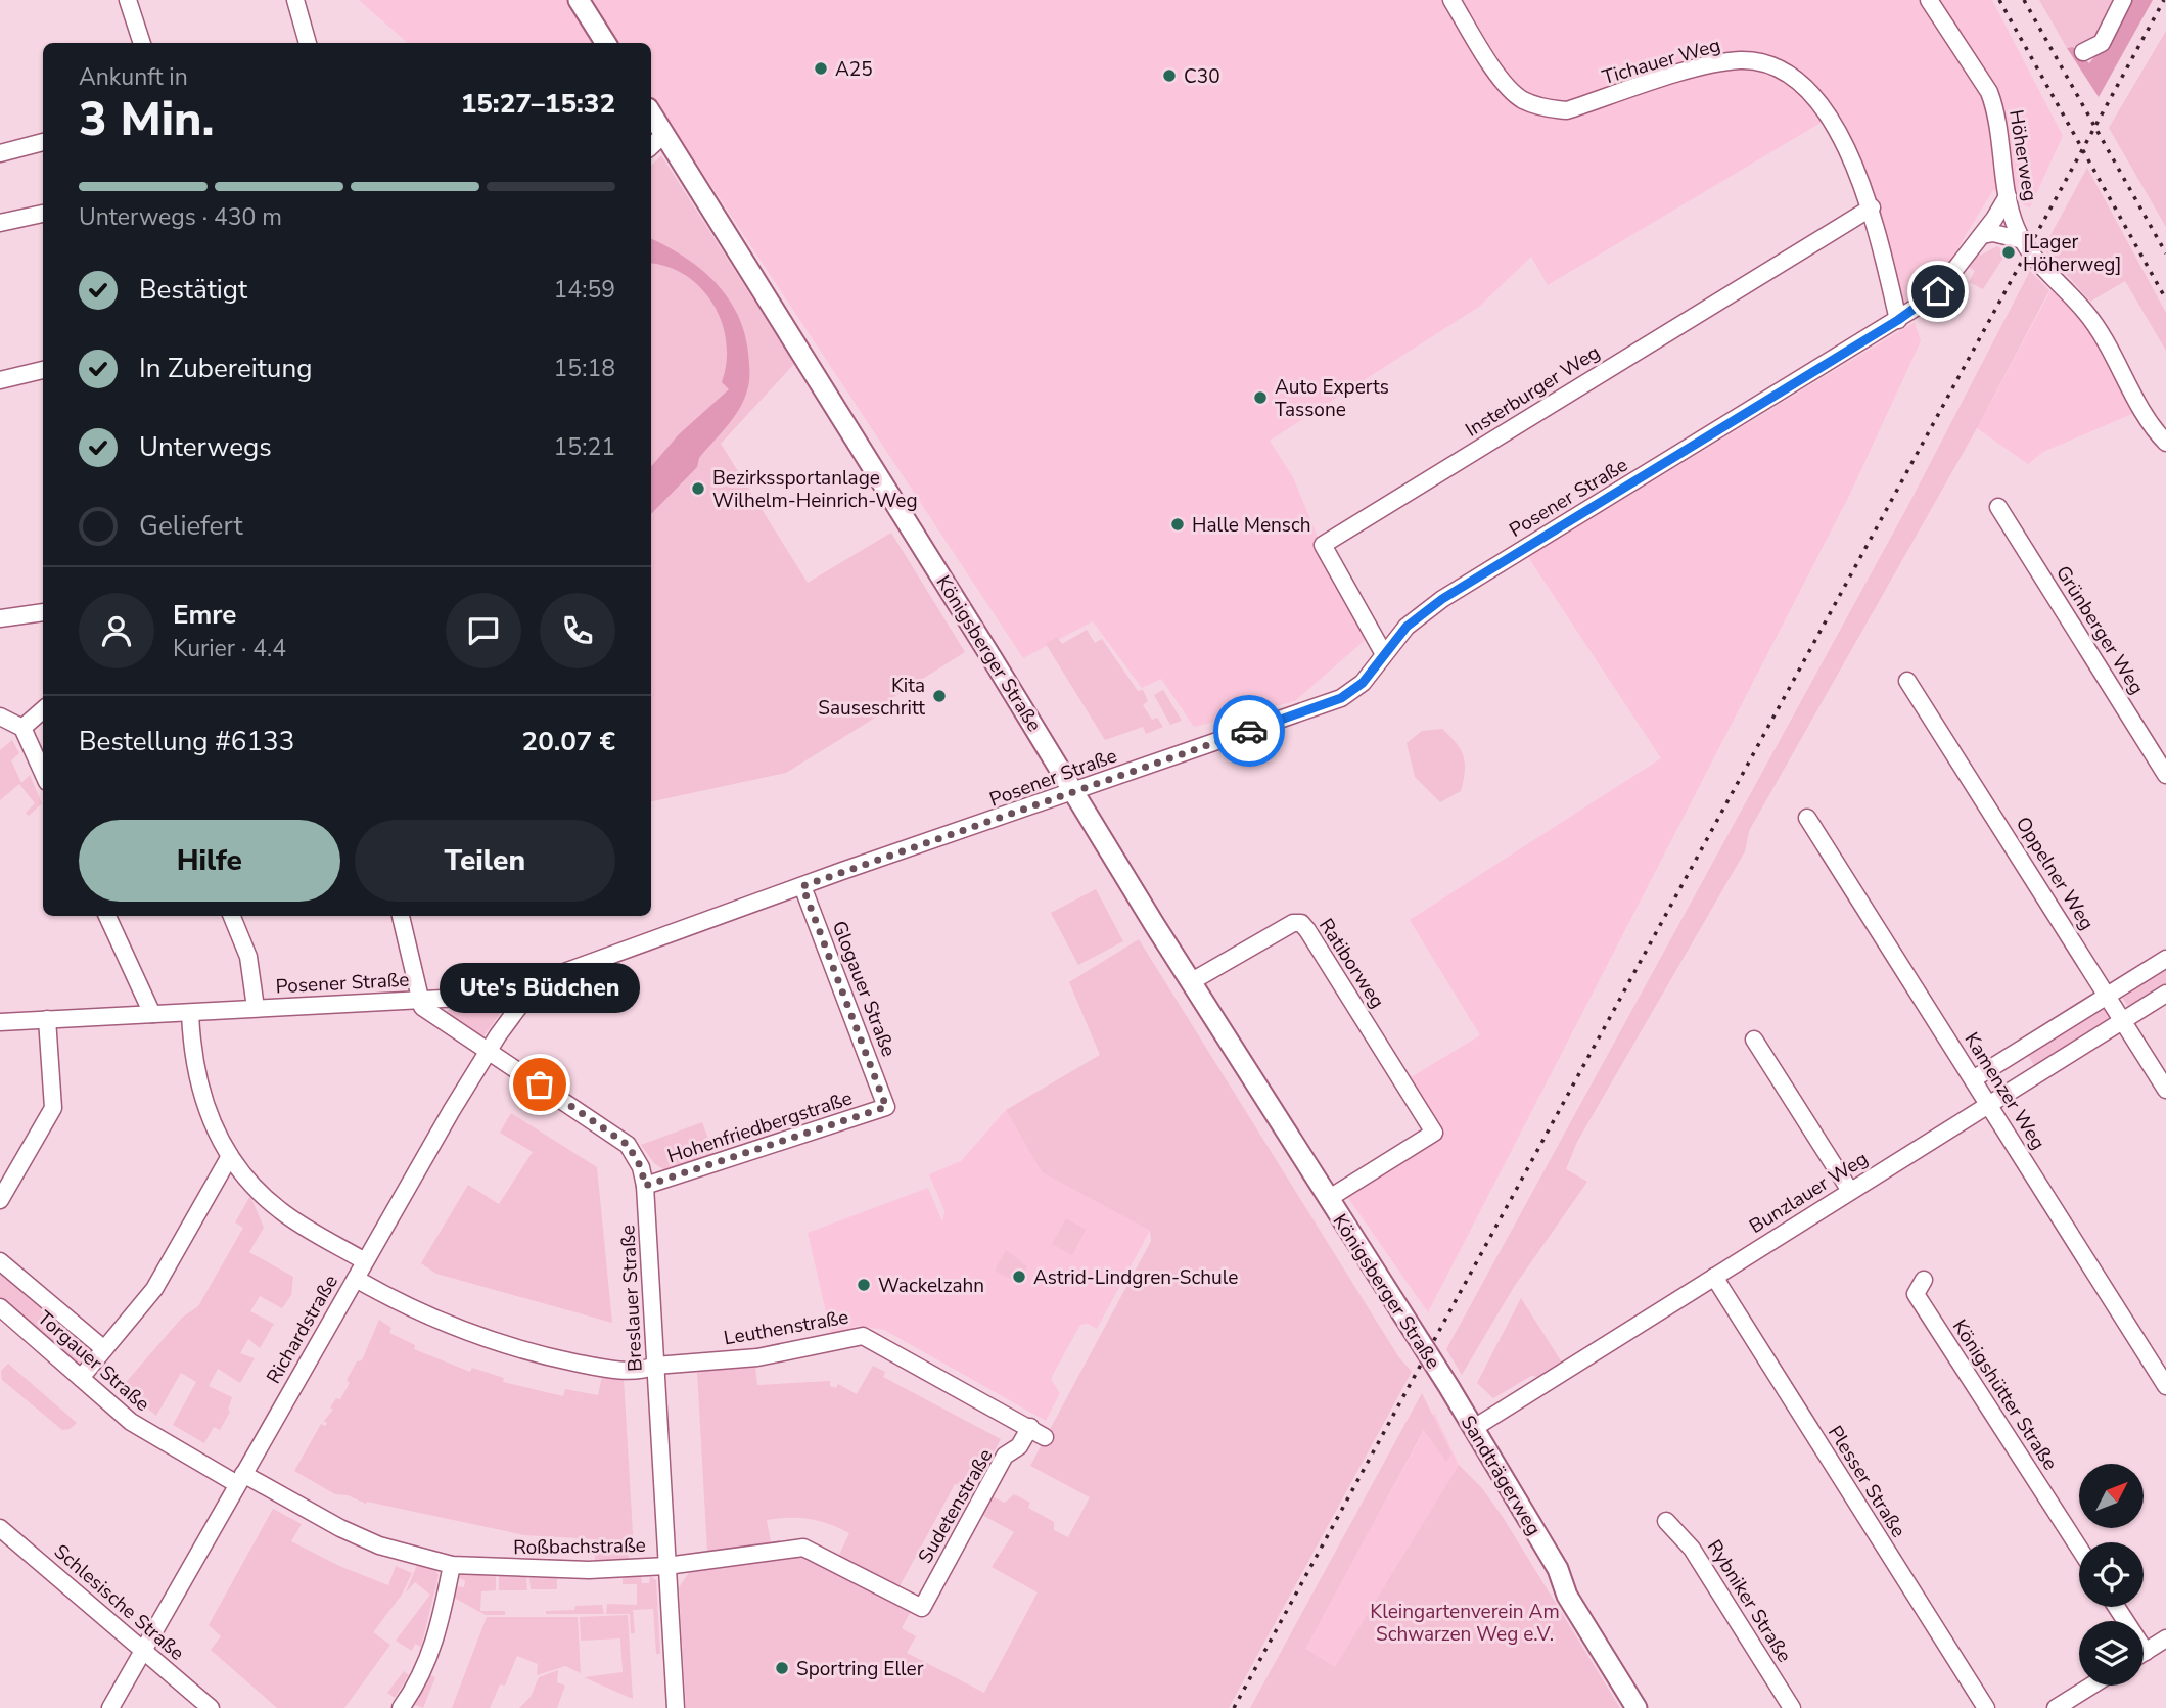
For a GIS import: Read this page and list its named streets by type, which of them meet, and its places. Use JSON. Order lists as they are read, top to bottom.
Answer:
{
  "streets": {
    "main road": ["Königsberger Straße", "Sandträgerweg"],
    "street": [
      "Tichauer Weg",
      "Höherweg",
      "Insterburger Weg",
      "Posener Straße",
      "Grünberger Weg",
      "Oppelner Weg",
      "Ratiborweg",
      "Glogauer Straße",
      "Kamenzer Weg",
      "Hohenfriedbergstraße",
      "Bunzlauer Weg",
      "Breslauer Straße",
      "Leuthenstraße",
      "Richardstraße",
      "Torgauer Straße",
      "Königshütter Straße",
      "Plesser Straße",
      "Sudetenstraße",
      "Roßbachstraße",
      "Rybniker Straße",
      "Schlesische Straße"
    ]
  },
  "crossings": [
    ["Tichauer Weg", "Insterburger Weg"],
    ["Tichauer Weg", "Posener Straße"],
    ["Höherweg", "Posener Straße"],
    ["Insterburger Weg", "Posener Straße"],
    ["Posener Straße", "Königsberger Straße"],
    ["Posener Straße", "Glogauer Straße"],
    ["Posener Straße", "Breslauer Straße"],
    ["Posener Straße", "Richardstraße"],
    ["Königsberger Straße", "Ratiborweg"],
    ["Königsberger Straße", "Sandträgerweg"],
    ["Oppelner Weg", "Bunzlauer Weg"],
    ["Glogauer Straße", "Hohenfriedbergstraße"],
    ["Kamenzer Weg", "Bunzlauer Weg"],
    ["Hohenfriedbergstraße", "Breslauer Straße"],
    ["Bunzlauer Weg", "Sandträgerweg"],
    ["Bunzlauer Weg", "Plesser Straße"],
    ["Breslauer Straße", "Leuthenstraße"],
    ["Breslauer Straße", "Richardstraße"],
    ["Breslauer Straße", "Roßbachstraße"],
    ["Leuthenstraße", "Richardstraße"],
    ["Leuthenstraße", "Sudetenstraße"],
    ["Richardstraße", "Torgauer Straße"],
    ["Richardstraße", "Roßbachstraße"],
    ["Richardstraße", "Schlesische Straße"],
    ["Torgauer Straße", "Roßbachstraße"],
    ["Sudetenstraße", "Roßbachstraße"]
  ],
  "parks": ["Kleingartenverein Am Schwarzen Weg e.V."],
  "places": [
    "A25",
    "C30",
    "[Lager Höherweg]",
    "Auto Experts Tassone",
    "Bezirkssportanlage Wilhelm-Heinrich-Weg",
    "Halle Mensch",
    "Kita Sauseschritt",
    "Ute's Büdchen",
    "Astrid-Lindgren-Schule",
    "Wackelzahn",
    "Sportring Eller"
  ],
  "north": "top right",
  "page": {
    "heading": ["3 Min.", "Ankunft in", "15:27–15:32"],
    "panel": [
      "Emre",
      "Kurier · 4.4",
      "Bestellung #6133",
      "20.07 €"
    ],
    "bar": "Unterwegs · 430 m",
    "list": [
      ["Bestätigt", "14:59"],
      ["In Zubereitung", "15:18"],
      ["Unterwegs", "15:21"],
      "Geliefert"
    ],
    "buttons": ["Hilfe", "Teilen"],
    "bubble": "Ute's Büdchen"
  }
}
